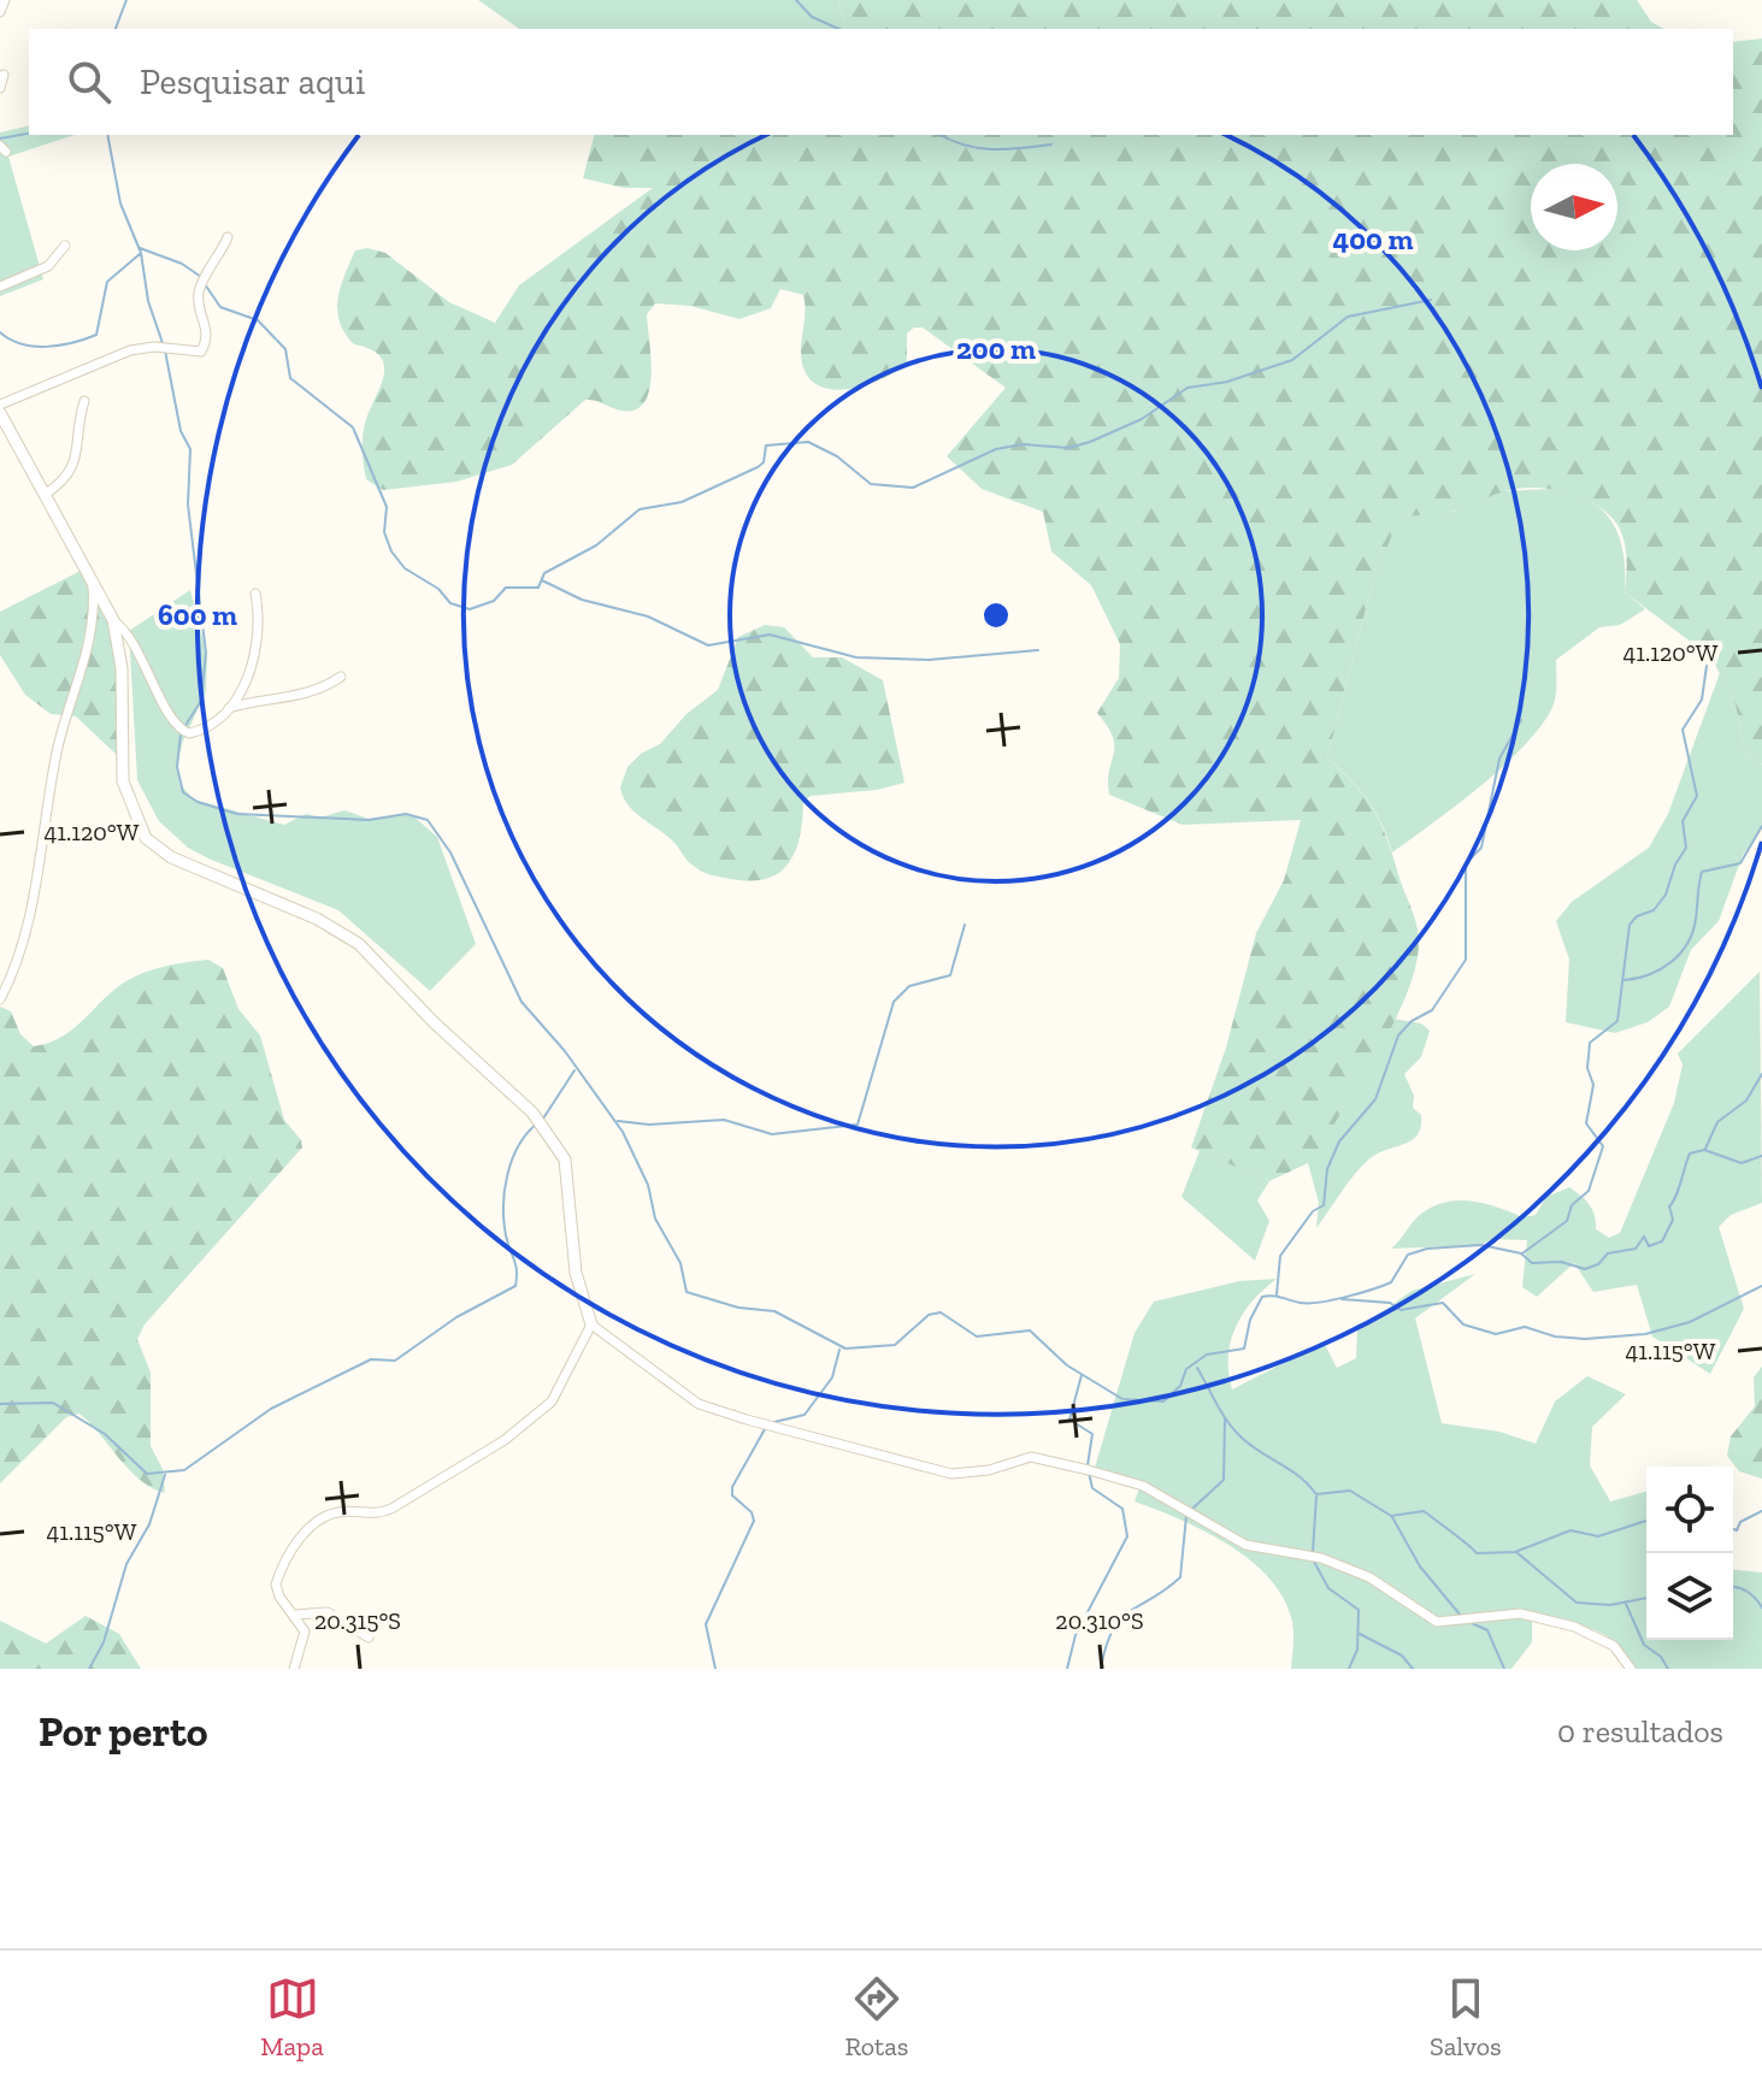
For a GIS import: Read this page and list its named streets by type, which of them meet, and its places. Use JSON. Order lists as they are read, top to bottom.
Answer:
{
  "north": "right",
  "page": {
    "search": "Pesquisar aqui",
    "heading": ["Por perto", "0 resultados"],
    "nav": ["Mapa", "Rotas", "Salvos"]
  },
  "coordinates": [
    "41.120°W",
    "41.115°W",
    "20.315°S",
    "20.310°S"
  ],
  "rings": ["400 m", "200 m", "600 m"]
}
